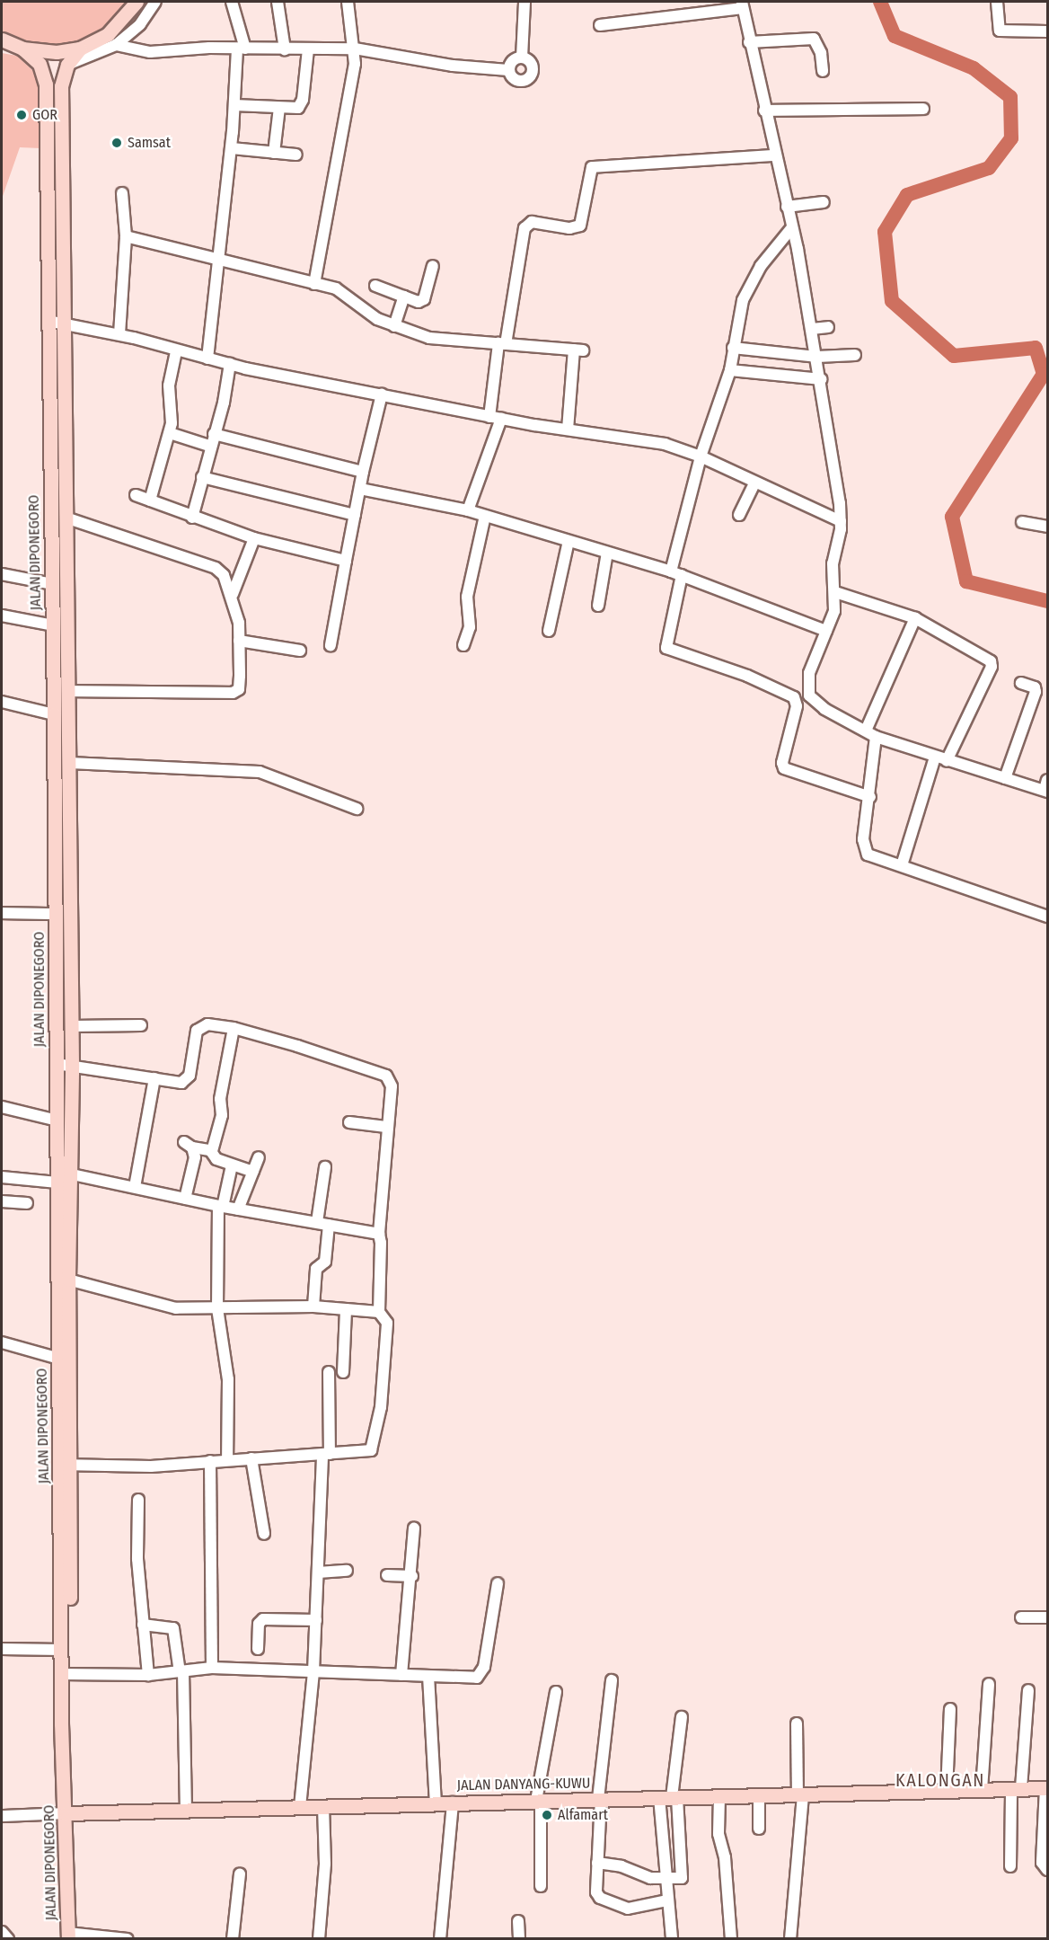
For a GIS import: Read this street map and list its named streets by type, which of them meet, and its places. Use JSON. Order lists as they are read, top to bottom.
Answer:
{
  "streets": {
    "main road": ["JALAN DIPONEGORO", "JALAN DANYANG-KUWU"]
  },
  "crossings": [
    ["JALAN DIPONEGORO", "JALAN DANYANG-KUWU"]
  ],
  "districts": ["KALONGAN"],
  "places": ["GOR", "Samsat", "Alfamart"]
}
